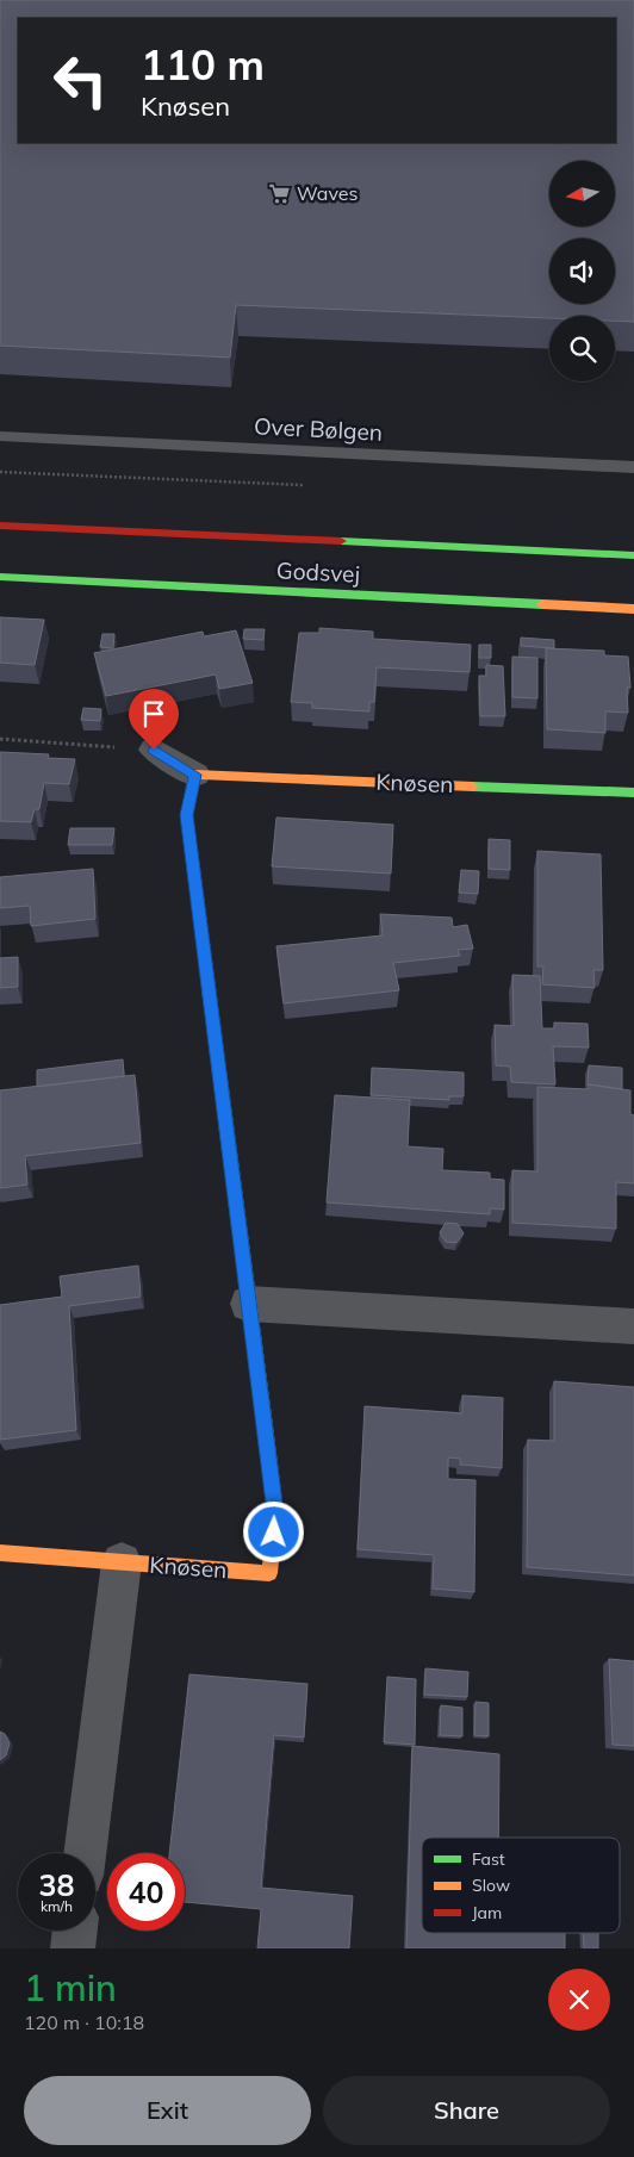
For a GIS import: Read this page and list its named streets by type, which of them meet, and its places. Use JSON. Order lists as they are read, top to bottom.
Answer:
{
  "streets": {
    "street": ["Godsvej", "Knøsen"],
    "lane": ["Over Bølgen"]
  },
  "places": {
    "supermarket": ["Waves"]
  },
  "legend": ["Fast", "Slow", "Jam"],
  "north": "left",
  "page": {
    "turn": ["110 m", "Knøsen"],
    "speed": "38 km/h",
    "limit": "40",
    "heading": ["1 min", "120 m · 10:18"],
    "buttons": ["Exit", "Share"]
  }
}
